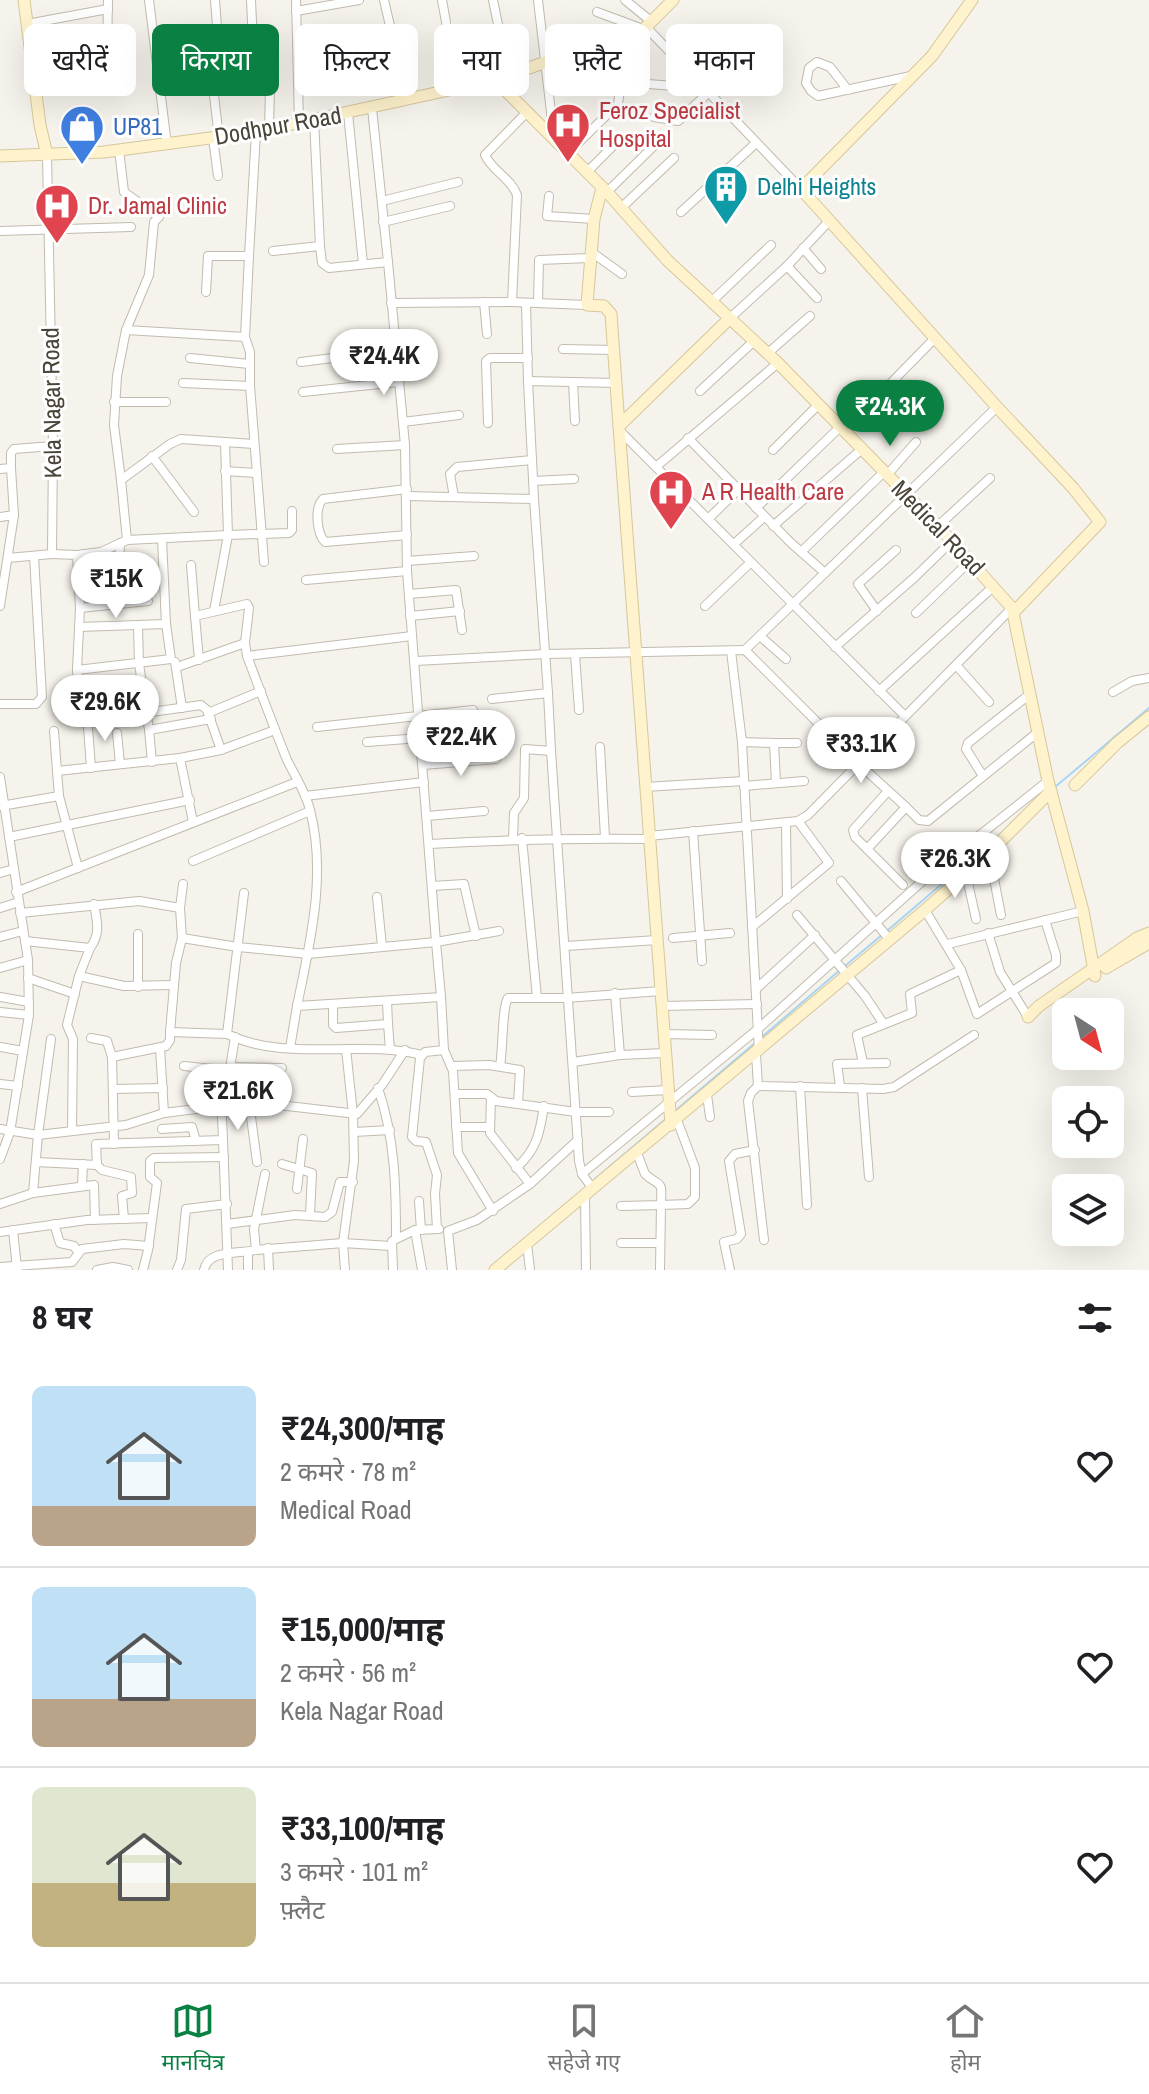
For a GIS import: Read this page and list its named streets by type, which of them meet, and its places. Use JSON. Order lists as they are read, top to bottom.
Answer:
{
  "streets": {
    "street": ["Dodhpur Road", "Kela Nagar Road", "Medical Road"]
  },
  "crossings": [
    ["Dodhpur Road", "Kela Nagar Road"]
  ],
  "places": {
    "hospital": ["Feroz Specialist Hospital", "Dr. Jamal Clinic", "A R Health Care"],
    "shop": ["UP81"],
    "building": ["Delhi Heights"]
  },
  "north": "bottom right",
  "page": {
    "chip": [
      "खरीदें",
      "किराया",
      "फ़िल्टर",
      "नया",
      "फ़्लैट",
      "मकान"
    ],
    "price": [
      "₹24.4K",
      "₹24.3K",
      "₹15K",
      "₹29.6K",
      "₹22.4K",
      "₹33.1K",
      "₹26.3K",
      "₹21.6K"
    ],
    "heading": "8 घर",
    "list": [
      {
        "name": "₹24,300/माह",
        "note": "2 कमरे · 78 m² · Medical Road"
      },
      {
        "name": "₹15,000/माह",
        "note": "2 कमरे · 56 m² · Kela Nagar Road"
      },
      {
        "name": "₹33,100/माह",
        "note": "3 कमरे · 101 m² · फ़्लैट"
      }
    ],
    "tabs": ["मानचित्र", "सहेजे गए", "होम"]
  }
}
